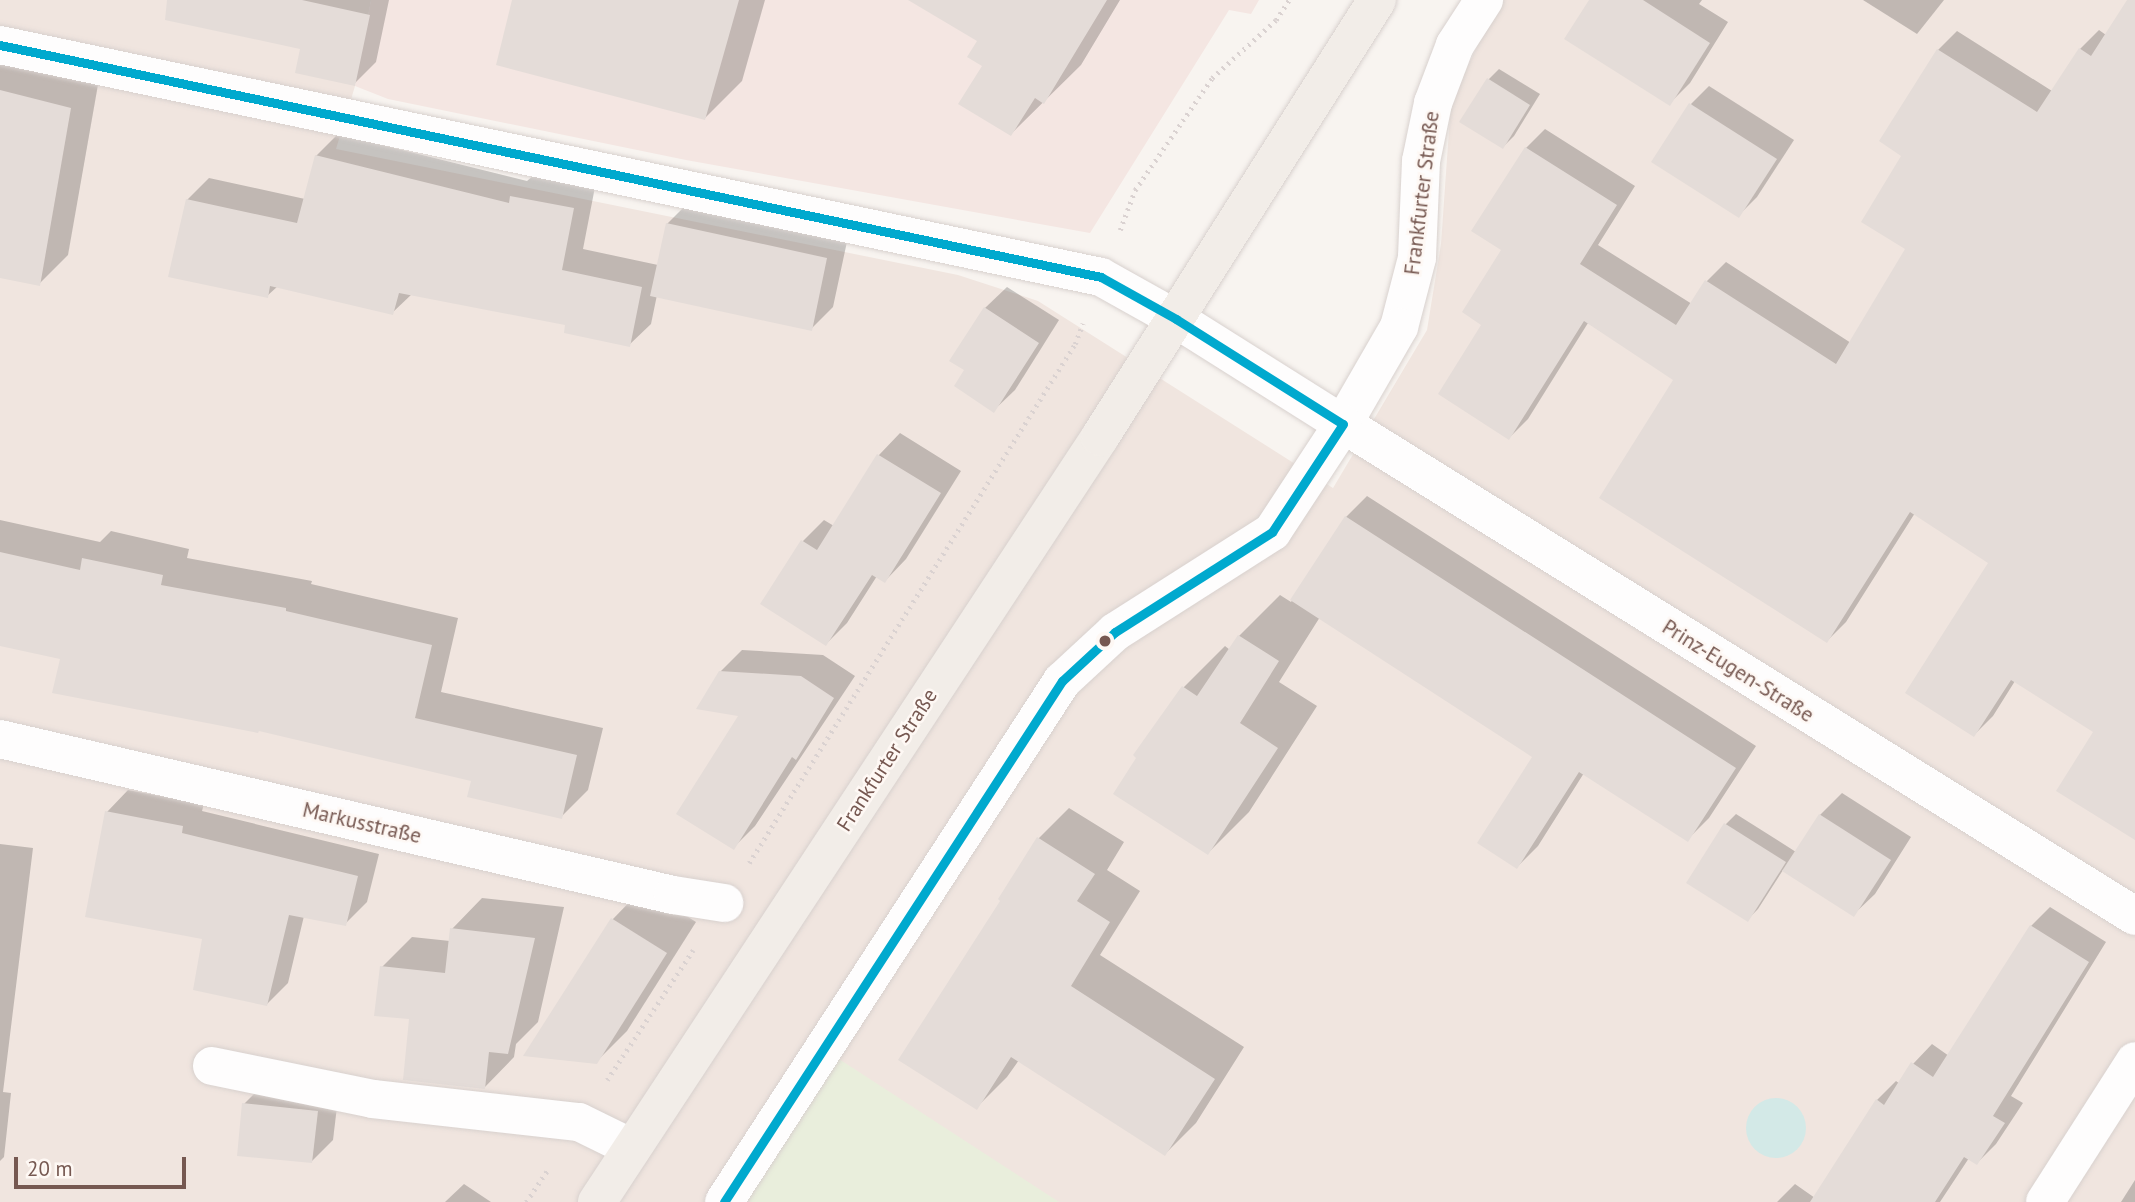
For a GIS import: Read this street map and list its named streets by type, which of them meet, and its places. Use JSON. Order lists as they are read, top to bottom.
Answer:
{
  "streets": {
    "main road": ["Frankfurter Straße"],
    "street": ["Prinz-Eugen-Straße", "Markusstraße"]
  },
  "crossings": [
    ["Frankfurter Straße", "Prinz-Eugen-Straße"]
  ],
  "scale_bar": "20 m"
}
